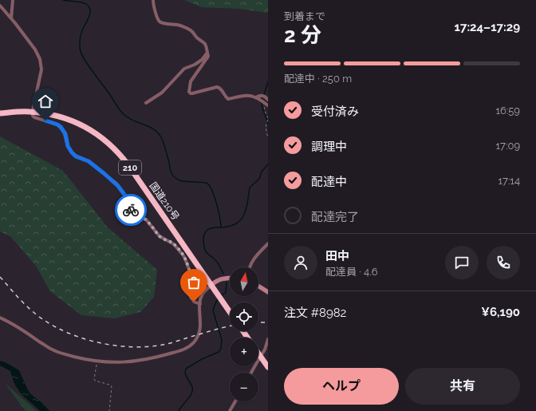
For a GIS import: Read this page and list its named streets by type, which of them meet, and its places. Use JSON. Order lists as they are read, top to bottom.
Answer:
{
  "streets": {
    "highway": ["210", "国道210号"]
  },
  "north": "top",
  "page": {
    "heading": ["2 分", "到着まで", "17:24–17:29"],
    "panel": [
      "田中",
      "配達員 · 4.6",
      "注文 #8982",
      "¥6,190"
    ],
    "bar": "配達中 · 250 m",
    "list": [
      ["受付済み", "16:59"],
      ["調理中", "17:09"],
      ["配達中", "17:14"],
      "配達完了"
    ],
    "map_buttons": ["+", "−"],
    "buttons": ["ヘルプ", "共有"]
  }
}
